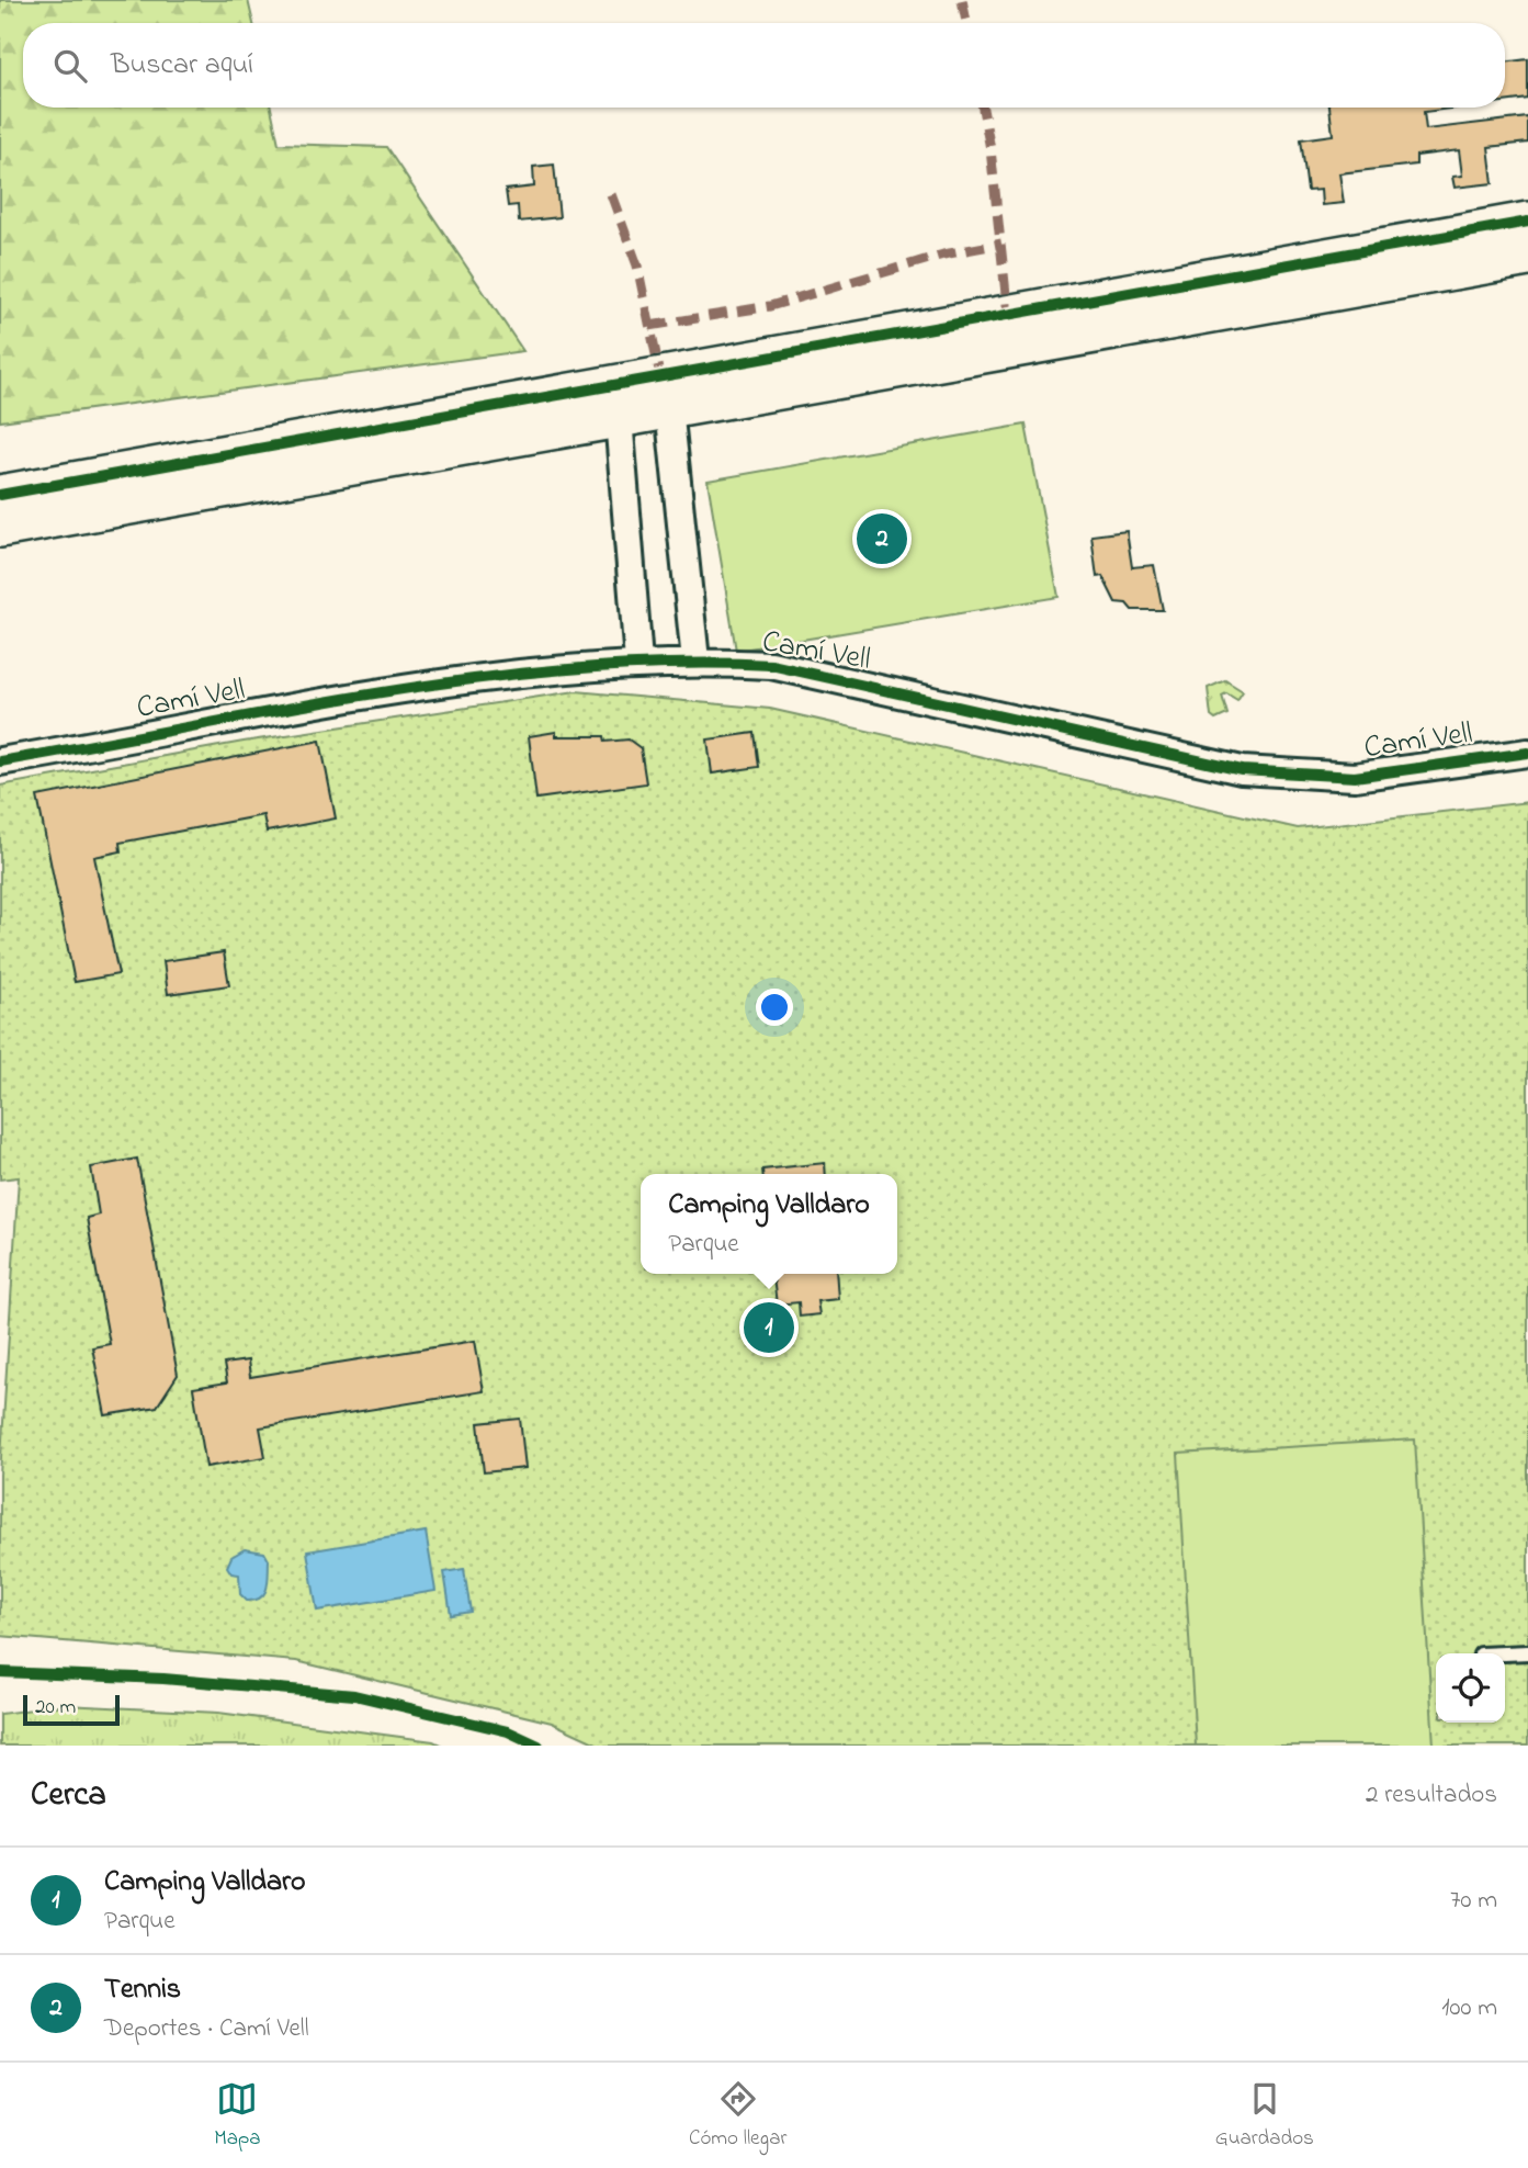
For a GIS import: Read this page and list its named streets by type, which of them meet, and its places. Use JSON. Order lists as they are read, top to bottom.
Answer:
{
  "streets": {
    "street": ["Camí Vell"]
  },
  "scale_bar": "20 m",
  "page": {
    "search": "Buscar aquí",
    "pins": ["2", "1"],
    "popup": ["Camping Valldaro", "Parque"],
    "scale": "20 m",
    "heading": ["Cerca", "2 resultados"],
    "list": [
      {
        "mark": "1",
        "name": "Camping Valldaro",
        "note": "Parque",
        "value": "70 m"
      },
      {
        "mark": "2",
        "name": "Tennis",
        "note": "Deportes · Camí Vell",
        "value": "100 m"
      }
    ],
    "nav": ["Mapa", "Cómo llegar", "Guardados"]
  }
}
